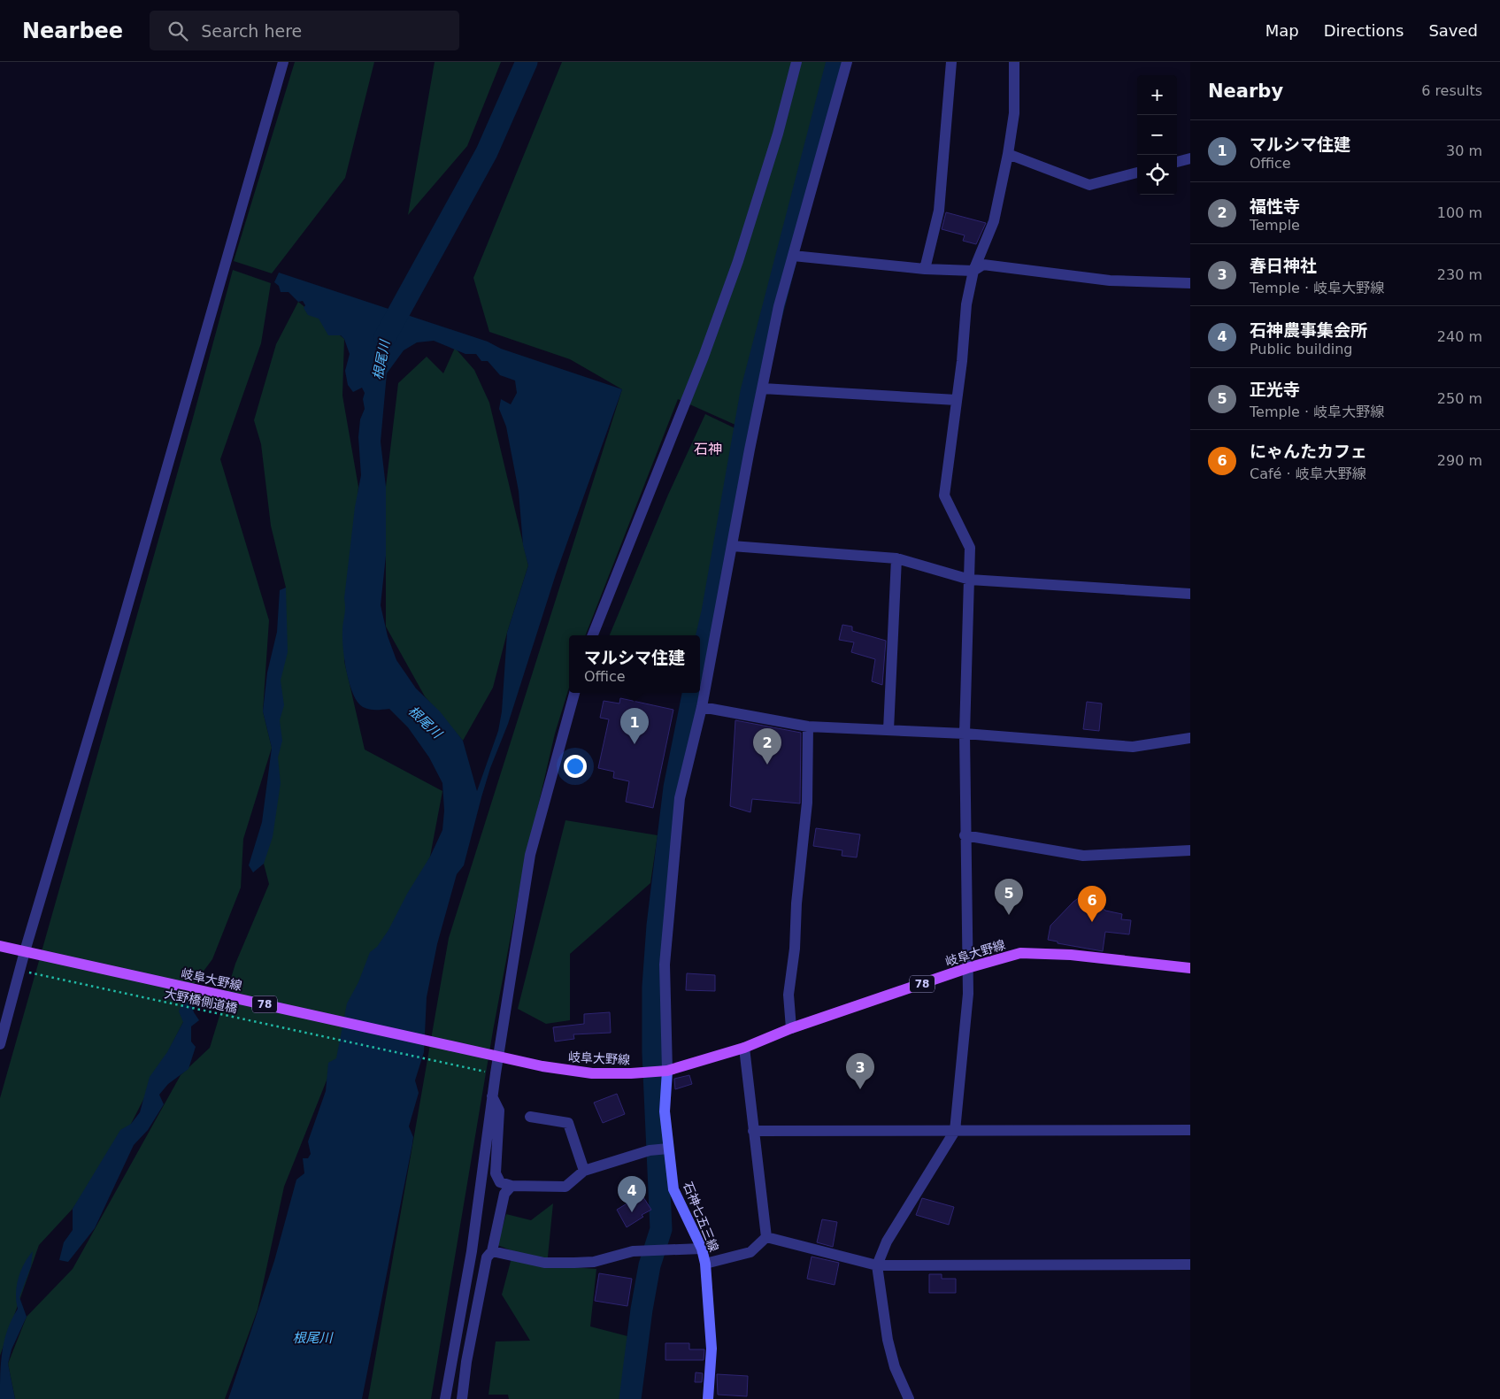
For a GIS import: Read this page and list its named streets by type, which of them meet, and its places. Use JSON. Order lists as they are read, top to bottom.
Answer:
{
  "streets": {
    "main road": ["岐阜大野線", "78", "石神七五三線"],
    "path": ["大野橋側道橋"]
  },
  "crossings": [
    ["岐阜大野線", "石神七五三線"]
  ],
  "districts": ["石神"],
  "water": ["根尾川"],
  "page": {
    "header": "Nearbee",
    "search": "Search here",
    "nav": ["Map", "Directions", "Saved"],
    "heading": ["Nearby", "6 results"],
    "map_buttons": ["+", "−"],
    "list": [
      {
        "mark": "1",
        "name": "マルシマ住建",
        "note": "Office",
        "value": "30 m"
      },
      {
        "mark": "2",
        "name": "福性寺",
        "note": "Temple",
        "value": "100 m"
      },
      {
        "mark": "3",
        "name": "春日神社",
        "note": "Temple · 岐阜大野線",
        "value": "230 m"
      },
      {
        "mark": "4",
        "name": "石神農事集会所",
        "note": "Public building",
        "value": "240 m"
      },
      {
        "mark": "5",
        "name": "正光寺",
        "note": "Temple · 岐阜大野線",
        "value": "250 m"
      },
      {
        "mark": "6",
        "name": "にゃんたカフェ",
        "note": "Café · 岐阜大野線",
        "value": "290 m"
      }
    ],
    "popup": ["マルシマ住建", "Office"],
    "pins": [
      "1",
      "2",
      "5",
      "6",
      "3",
      "4"
    ]
  }
}
